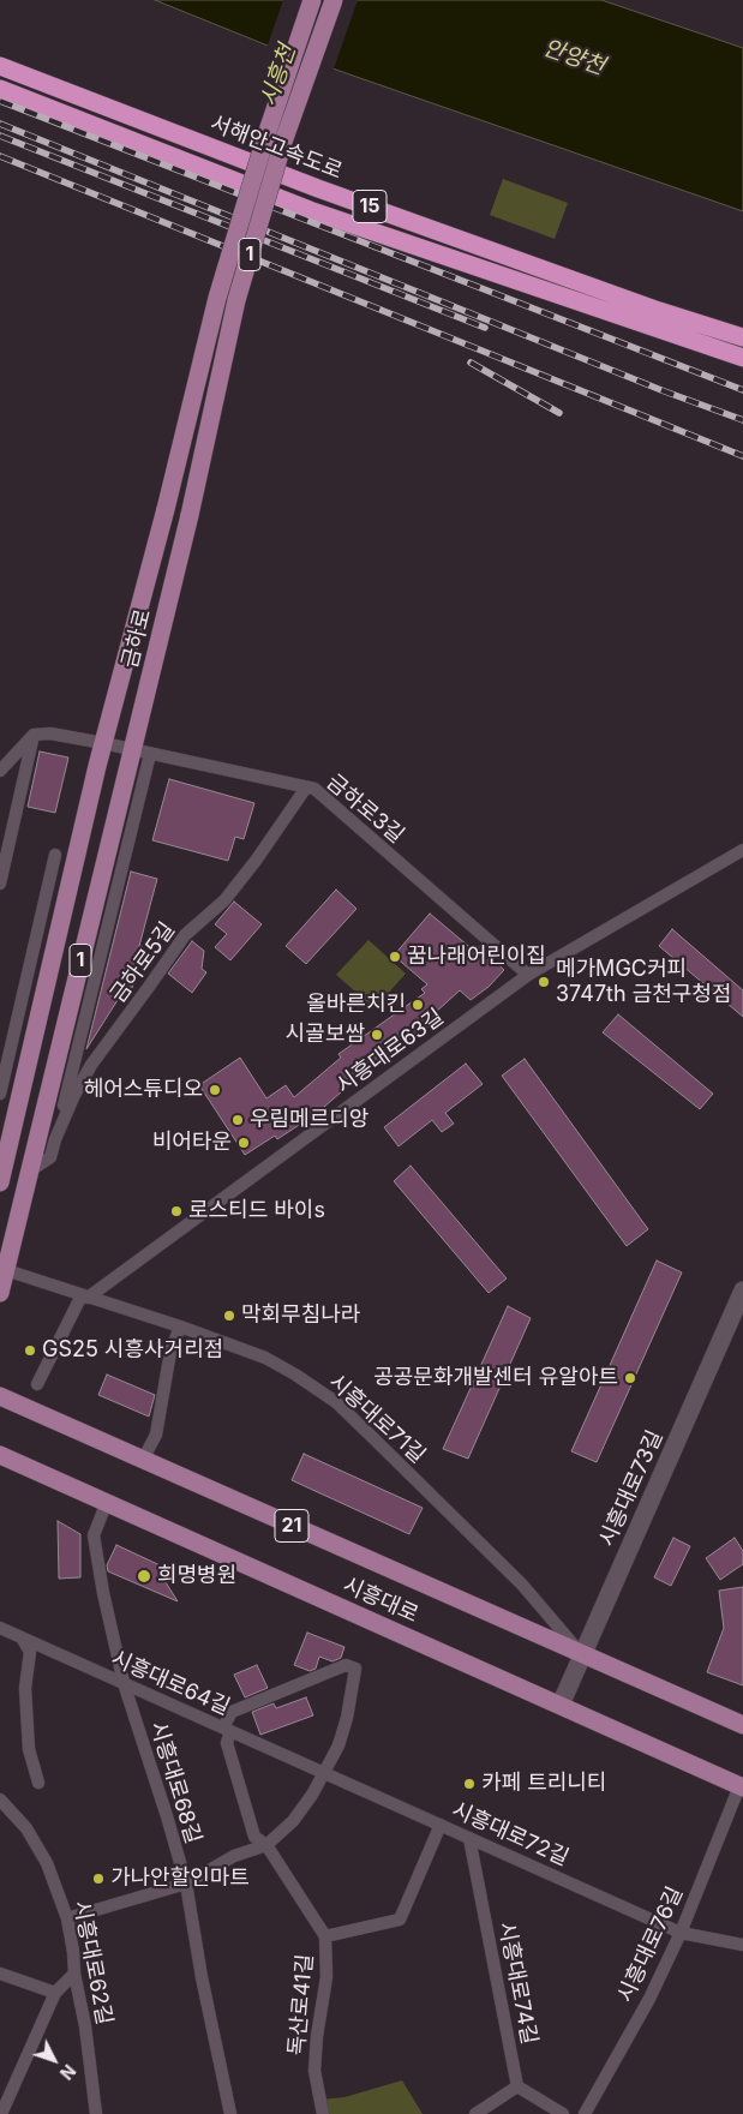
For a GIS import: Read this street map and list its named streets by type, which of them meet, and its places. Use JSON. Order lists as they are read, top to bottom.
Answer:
{
  "streets": {
    "highway": ["서해안고속도로", "15"],
    "main road": [
      "1",
      "금하로",
      "21",
      "시흥대로"
    ],
    "street": [
      "금하로3길",
      "금하로5길",
      "시흥대로63길",
      "시흥대로71길",
      "시흥대로73길",
      "시흥대로64길",
      "시흥대로68길",
      "시흥대로72길",
      "시흥대로76길",
      "시흥대로62길",
      "시흥대로74길",
      "독산로41길"
    ]
  },
  "crossings": [
    ["금하로", "금하로3길"],
    ["금하로", "금하로5길"],
    ["금하로3길", "금하로5길"],
    ["금하로3길", "시흥대로63길"],
    ["시흥대로63길", "시흥대로71길"],
    ["시흥대로71길", "시흥대로73길"],
    ["시흥대로71길", "시흥대로"],
    ["시흥대로73길", "시흥대로"],
    ["시흥대로", "시흥대로68길"],
    ["시흥대로", "시흥대로76길"],
    ["시흥대로64길", "시흥대로68길"],
    ["시흥대로64길", "시흥대로72길"],
    ["시흥대로64길", "독산로41길"],
    ["시흥대로72길", "시흥대로76길"],
    ["시흥대로72길", "시흥대로74길"]
  ],
  "water": ["안양천", "시흥천"],
  "places": [
    "꿈나래어린이집",
    "메가MGC커피 3747th 금천구청점",
    "올바른치킨",
    "시골보쌈",
    "헤어스튜디오",
    "우림메르디앙",
    "비어타운",
    "로스티드 바이s",
    "막회무침나라",
    "GS25 시흥사거리점",
    "공공문화개발센터 유알아트",
    "희명병원",
    "카페 트리니티",
    "가나안할인마트"
  ],
  "north": "bottom right"
}
